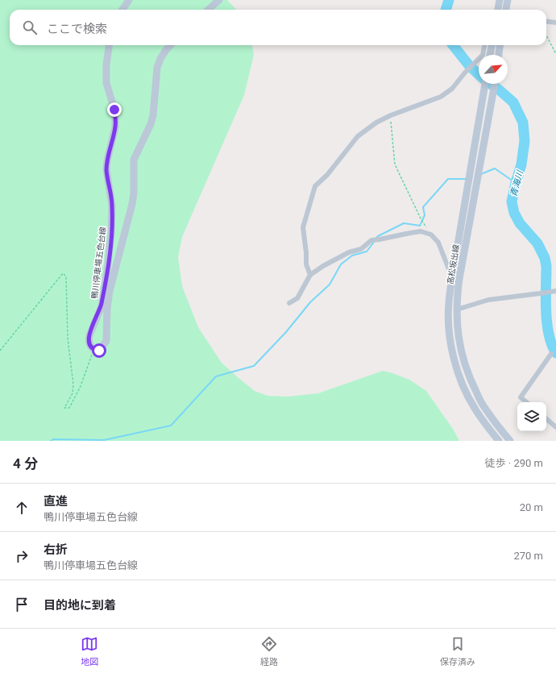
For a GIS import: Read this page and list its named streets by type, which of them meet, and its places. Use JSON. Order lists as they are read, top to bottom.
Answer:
{
  "streets": {
    "main road": ["鴨川停車場五色台線", "高松坂出線"]
  },
  "water": ["青海川"],
  "north": "top right",
  "page": {
    "search": "ここで検索",
    "heading": ["4 分", "徒歩 · 290 m"],
    "list": [
      ["直進", "鴨川停車場五色台線", "20 m"],
      ["右折", "鴨川停車場五色台線", "270 m"],
      "目的地に到着"
    ],
    "nav": ["地図", "経路", "保存済み"]
  }
}
